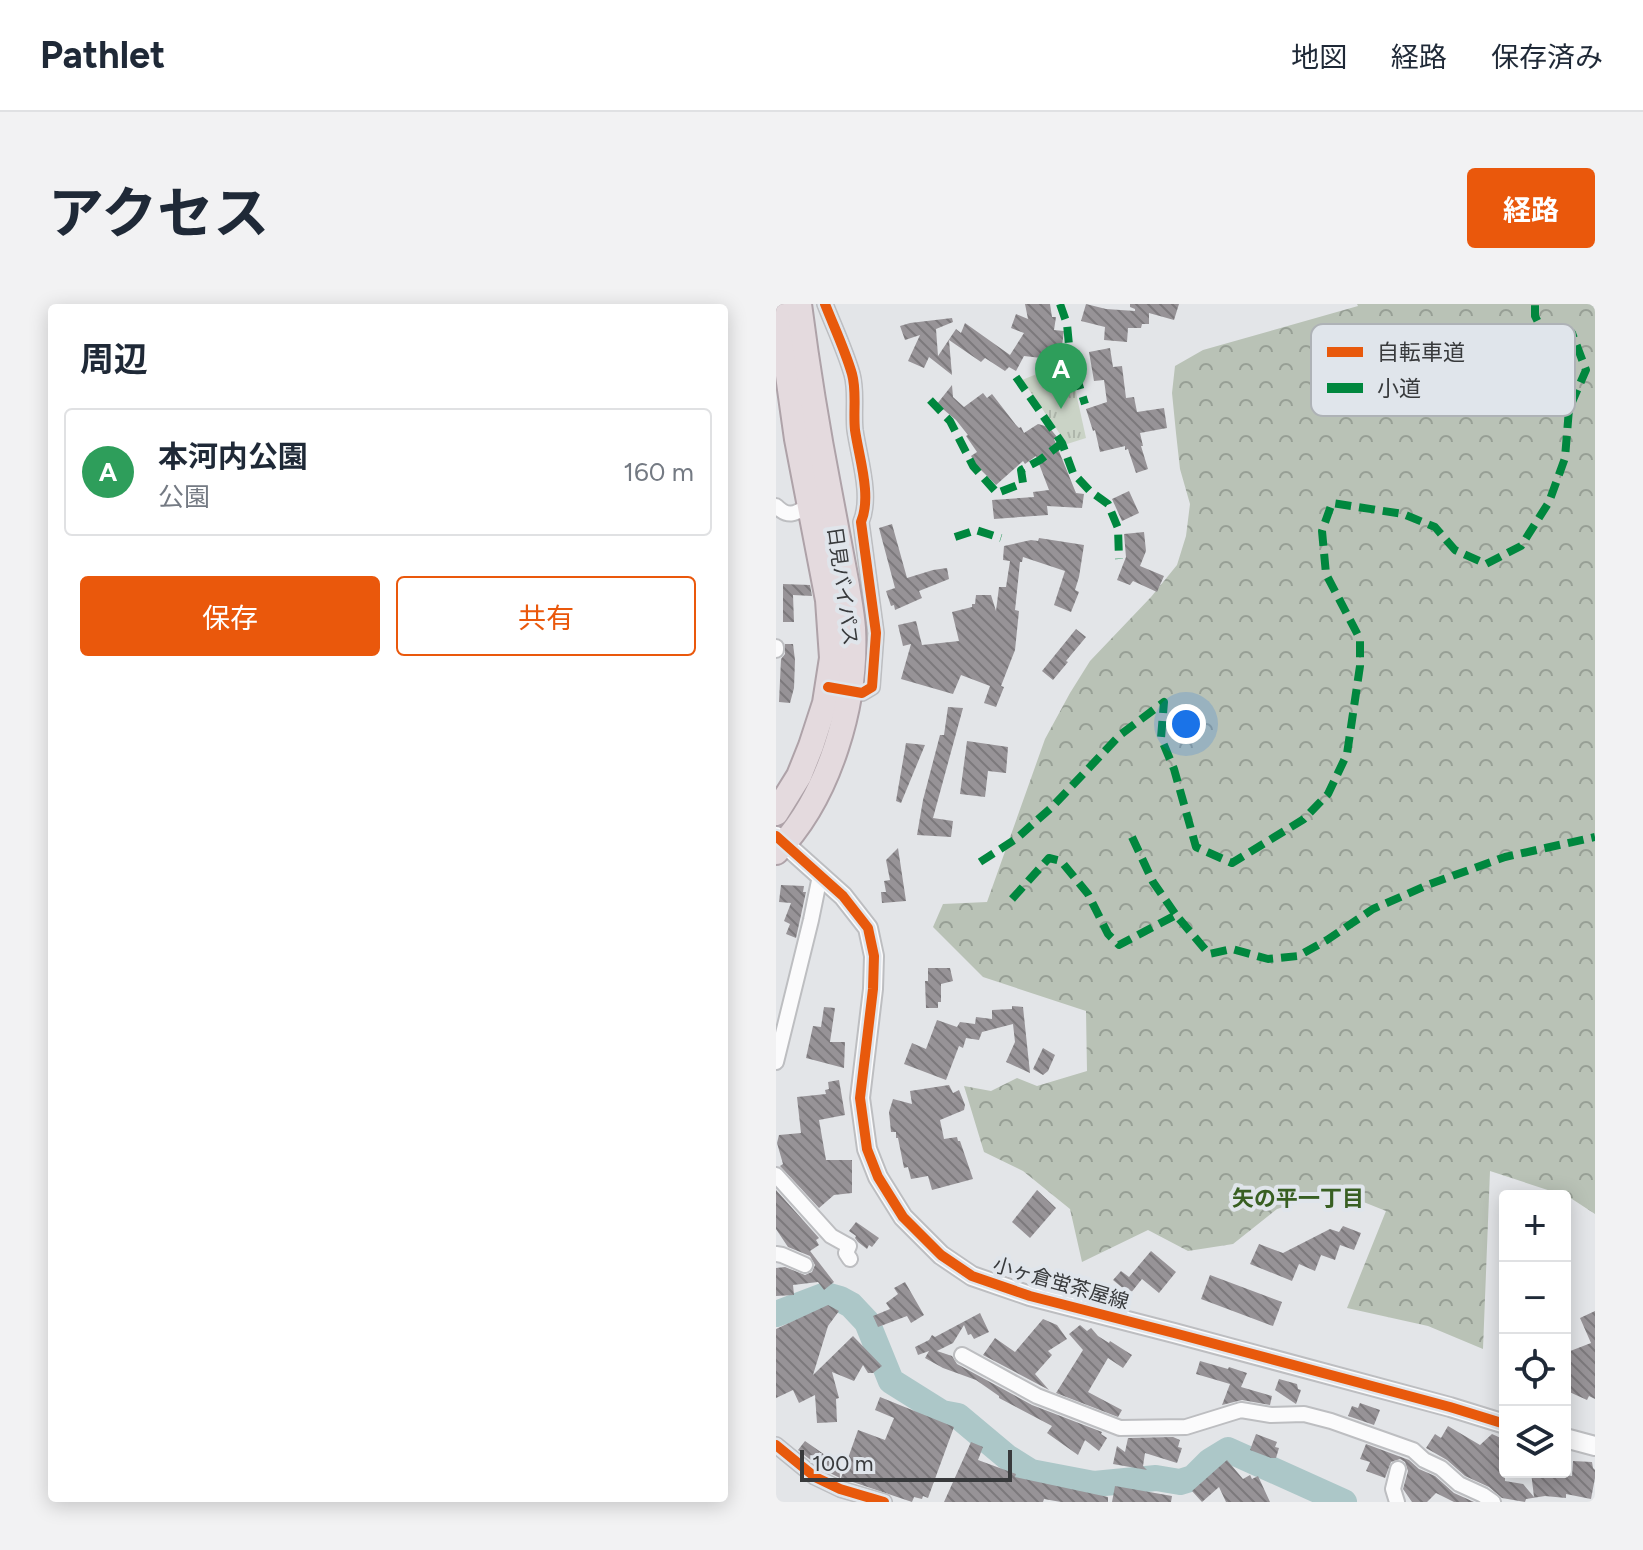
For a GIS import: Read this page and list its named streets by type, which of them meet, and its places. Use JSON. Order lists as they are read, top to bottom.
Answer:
{
  "streets": {
    "highway": ["日見バイパス"],
    "street": ["小ヶ倉蛍茶屋線"]
  },
  "crossings": [
    ["日見バイパス", "小ヶ倉蛍茶屋線"]
  ],
  "districts": ["矢の平一丁目"],
  "legend": ["自転車道", "小道"],
  "scale_bar": "100 m",
  "page": {
    "header": "Pathlet",
    "nav": ["地図", "経路", "保存済み"],
    "title": "アクセス",
    "buttons": [
      "経路",
      ["保存", "共有"]
    ],
    "heading": "周辺",
    "pins": "A",
    "list": [
      {
        "mark": "A",
        "name": "本河内公園",
        "note": "公園",
        "value": "160 m"
      }
    ],
    "map_buttons": ["+", "−"],
    "scale": "100 m"
  }
}
